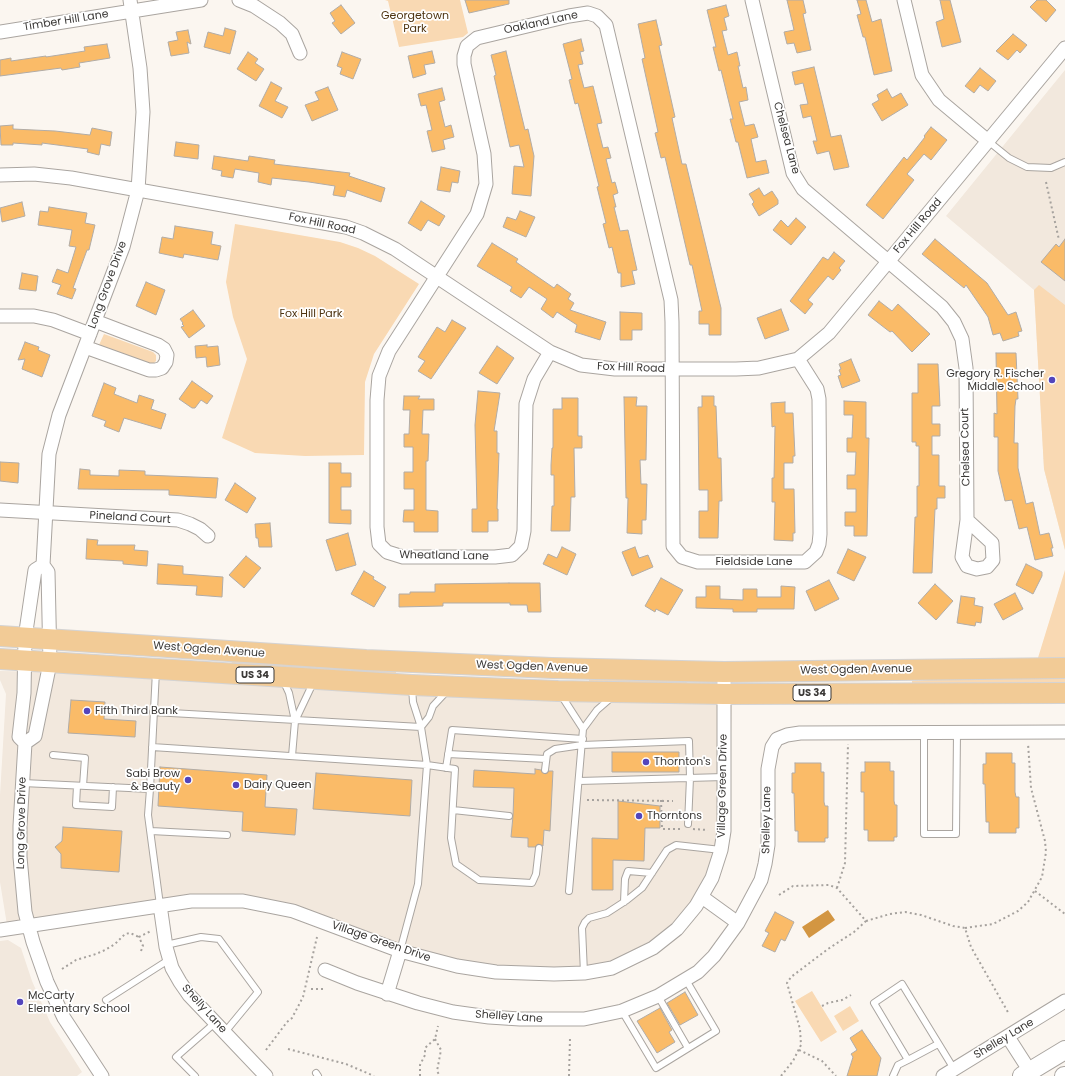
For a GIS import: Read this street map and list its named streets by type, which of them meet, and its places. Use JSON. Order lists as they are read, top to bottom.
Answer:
{
  "streets": {
    "main road": ["West Ogden Avenue", "US 34"],
    "street": [
      "Timber Hill Lane",
      "Oakland Lane",
      "Chelsea Lane",
      "Fox Hill Road",
      "Long Grove Drive",
      "Chelsea Court",
      "Pineland Court",
      "Wheatland Lane",
      "Fieldside Lane",
      "Village Green Drive",
      "Shelley Lane",
      "Shelly Lane"
    ]
  },
  "crossings": [
    ["Timber Hill Lane", "Long Grove Drive"],
    ["Oakland Lane", "Fox Hill Road"],
    ["Oakland Lane", "Wheatland Lane"],
    ["Oakland Lane", "Fieldside Lane"],
    ["Chelsea Lane", "Fox Hill Road"],
    ["Chelsea Lane", "Chelsea Court"],
    ["Fox Hill Road", "Long Grove Drive"],
    ["Fox Hill Road", "Chelsea Court"],
    ["Fox Hill Road", "Wheatland Lane"],
    ["Fox Hill Road", "Fieldside Lane"],
    ["Long Grove Drive", "Pineland Court"],
    ["Long Grove Drive", "West Ogden Avenue"],
    ["Long Grove Drive", "Village Green Drive"],
    ["West Ogden Avenue", "Village Green Drive"],
    ["Village Green Drive", "Shelly Lane"]
  ],
  "parks": ["Georgetown Park", "Fox Hill Park"],
  "places": [
    "Gregory R. Fischer Middle School",
    "Fifth Third Bank",
    "Thornton's",
    "Sabi Brow & Beauty",
    "Dairy Queen",
    "Thorntons",
    "McCarty Elementary School"
  ]
}
